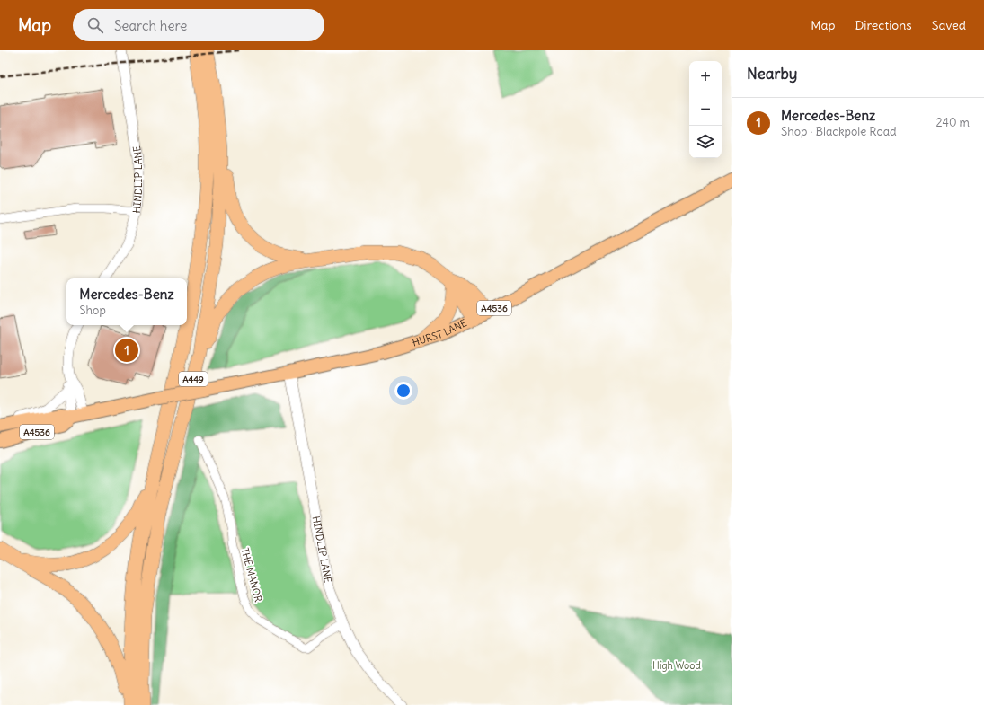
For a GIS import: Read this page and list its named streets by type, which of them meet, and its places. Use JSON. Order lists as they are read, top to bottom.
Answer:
{
  "streets": {
    "highway": ["A449"],
    "main road": ["A4536", "HURST LANE"],
    "street": ["HINDLIP LANE", "THE MANOR"]
  },
  "crossings": [
    ["HINDLIP LANE", "HURST LANE"],
    ["HINDLIP LANE", "THE MANOR"],
    ["A4536", "HURST LANE"]
  ],
  "parks": ["High Wood"],
  "page": {
    "header": "Map",
    "search": "Search here",
    "nav": ["Map", "Directions", "Saved"],
    "heading": "Nearby",
    "map_buttons": ["+", "−"],
    "list": [
      {
        "mark": "1",
        "name": "Mercedes-Benz",
        "note": "Shop · Blackpole Road",
        "value": "240 m"
      }
    ],
    "popup": ["Mercedes-Benz", "Shop"],
    "pins": "1"
  }
}
